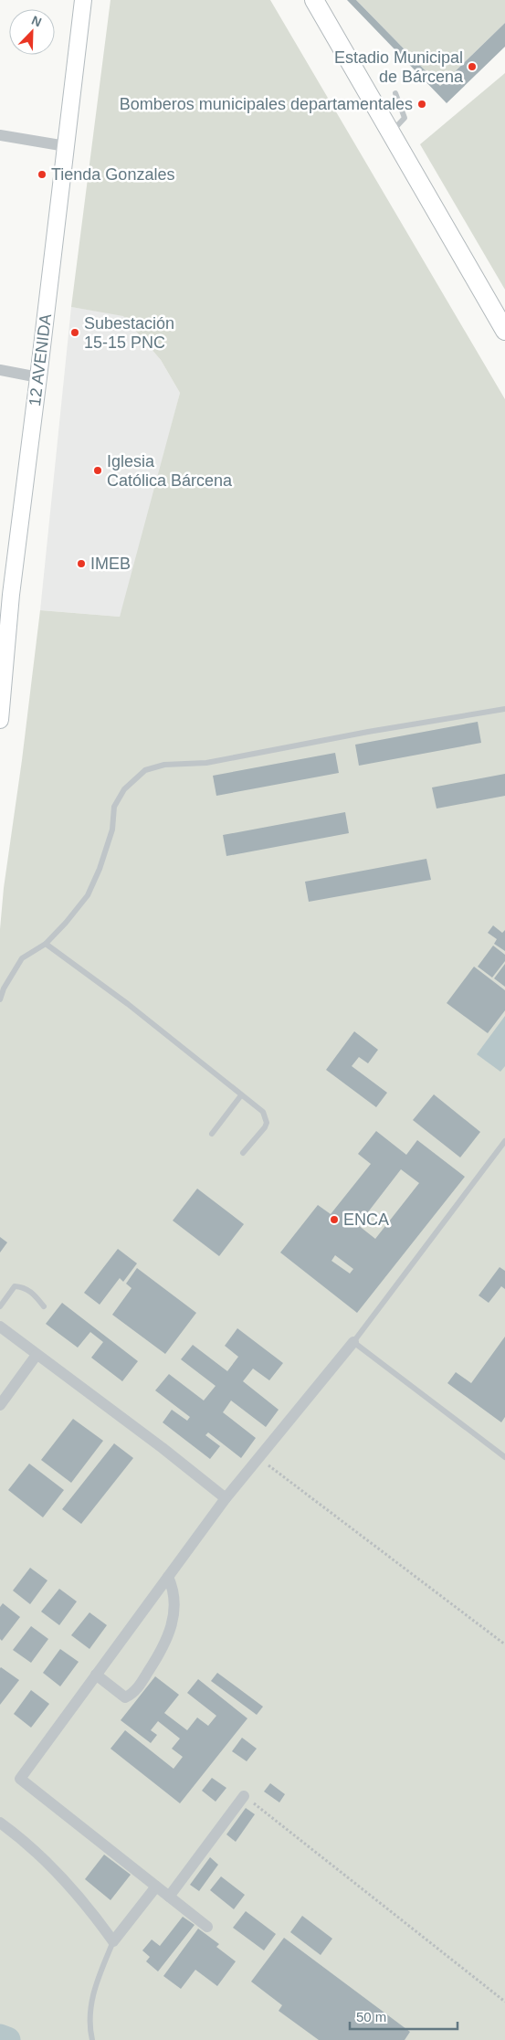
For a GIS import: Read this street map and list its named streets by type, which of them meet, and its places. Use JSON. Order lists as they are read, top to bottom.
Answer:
{
  "streets": {
    "main road": ["12 AVENIDA"]
  },
  "places": [
    "Estadio Municipal de Bárcena",
    "Bomberos municipales departamentales",
    "Tienda Gonzales",
    "Subestación 15-15 PNC",
    "Iglesia Católica Bárcena",
    "IMEB",
    "ENCA"
  ],
  "scale_bar": "50 m",
  "north": "top right"
}
